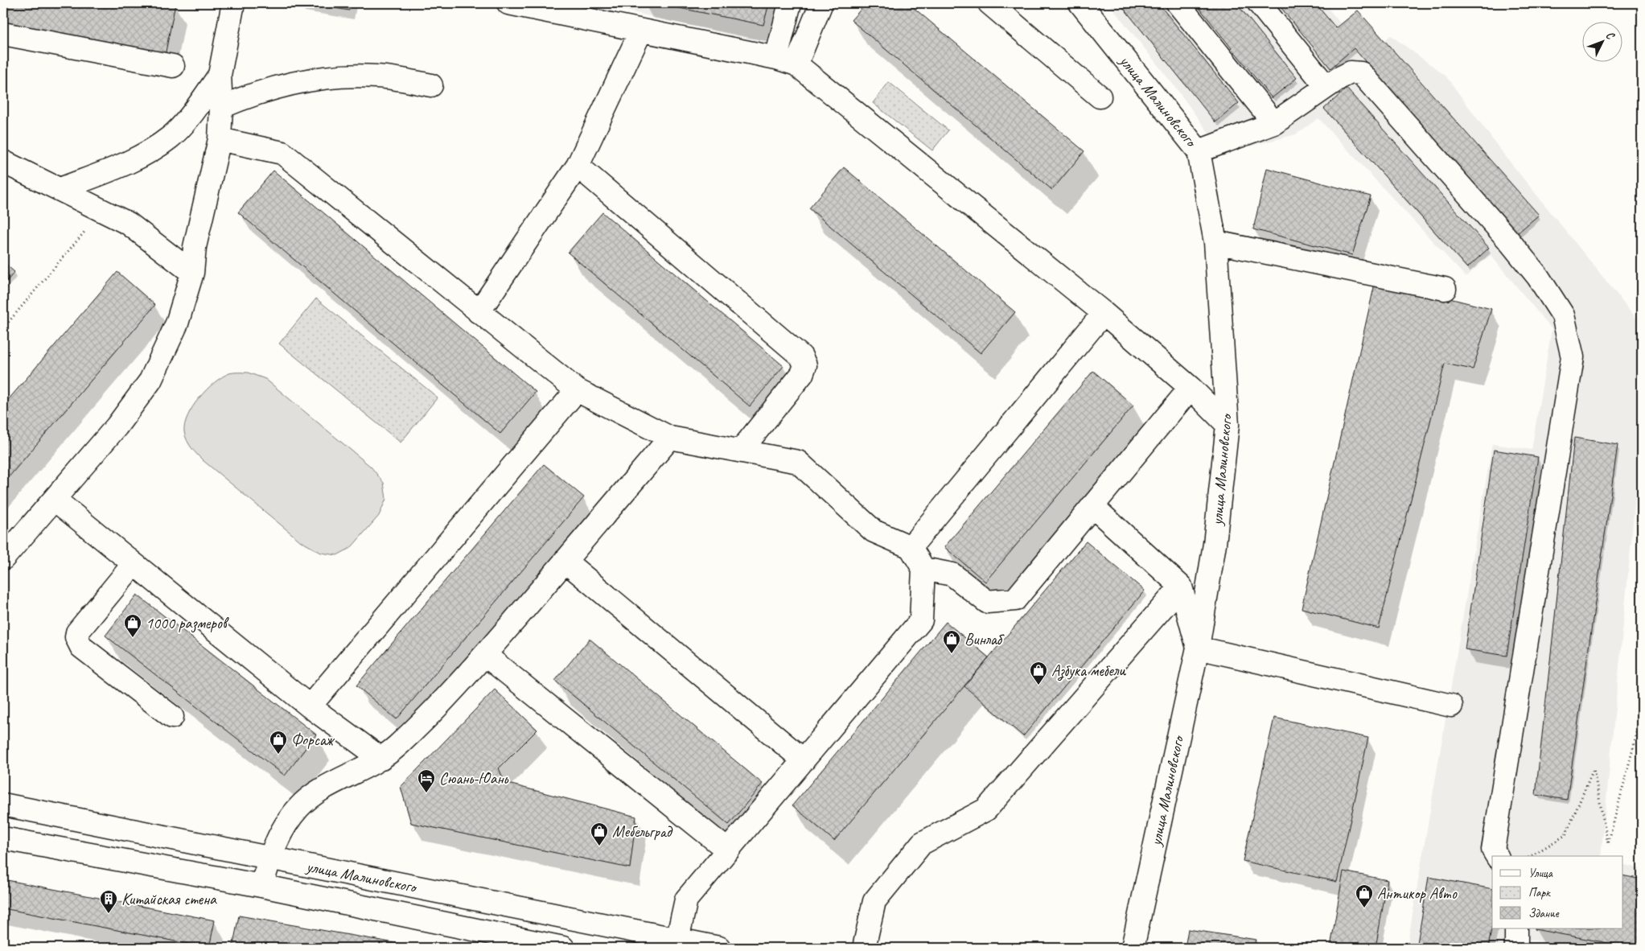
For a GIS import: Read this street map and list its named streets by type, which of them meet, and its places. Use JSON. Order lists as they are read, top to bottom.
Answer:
{
  "streets": {
    "street": ["улица Малиновского"]
  },
  "places": {
    "shop": [
      "1000 размеров",
      "Винлаб",
      "Азбука мебели",
      "Форсаж",
      "Мебельград",
      "Антикор Авто"
    ],
    "hotel": ["Сюань-Юань"],
    "building": ["Китайская стена"]
  },
  "legend": ["Улица", "Парк", "Здание"],
  "north": "top right"
}
